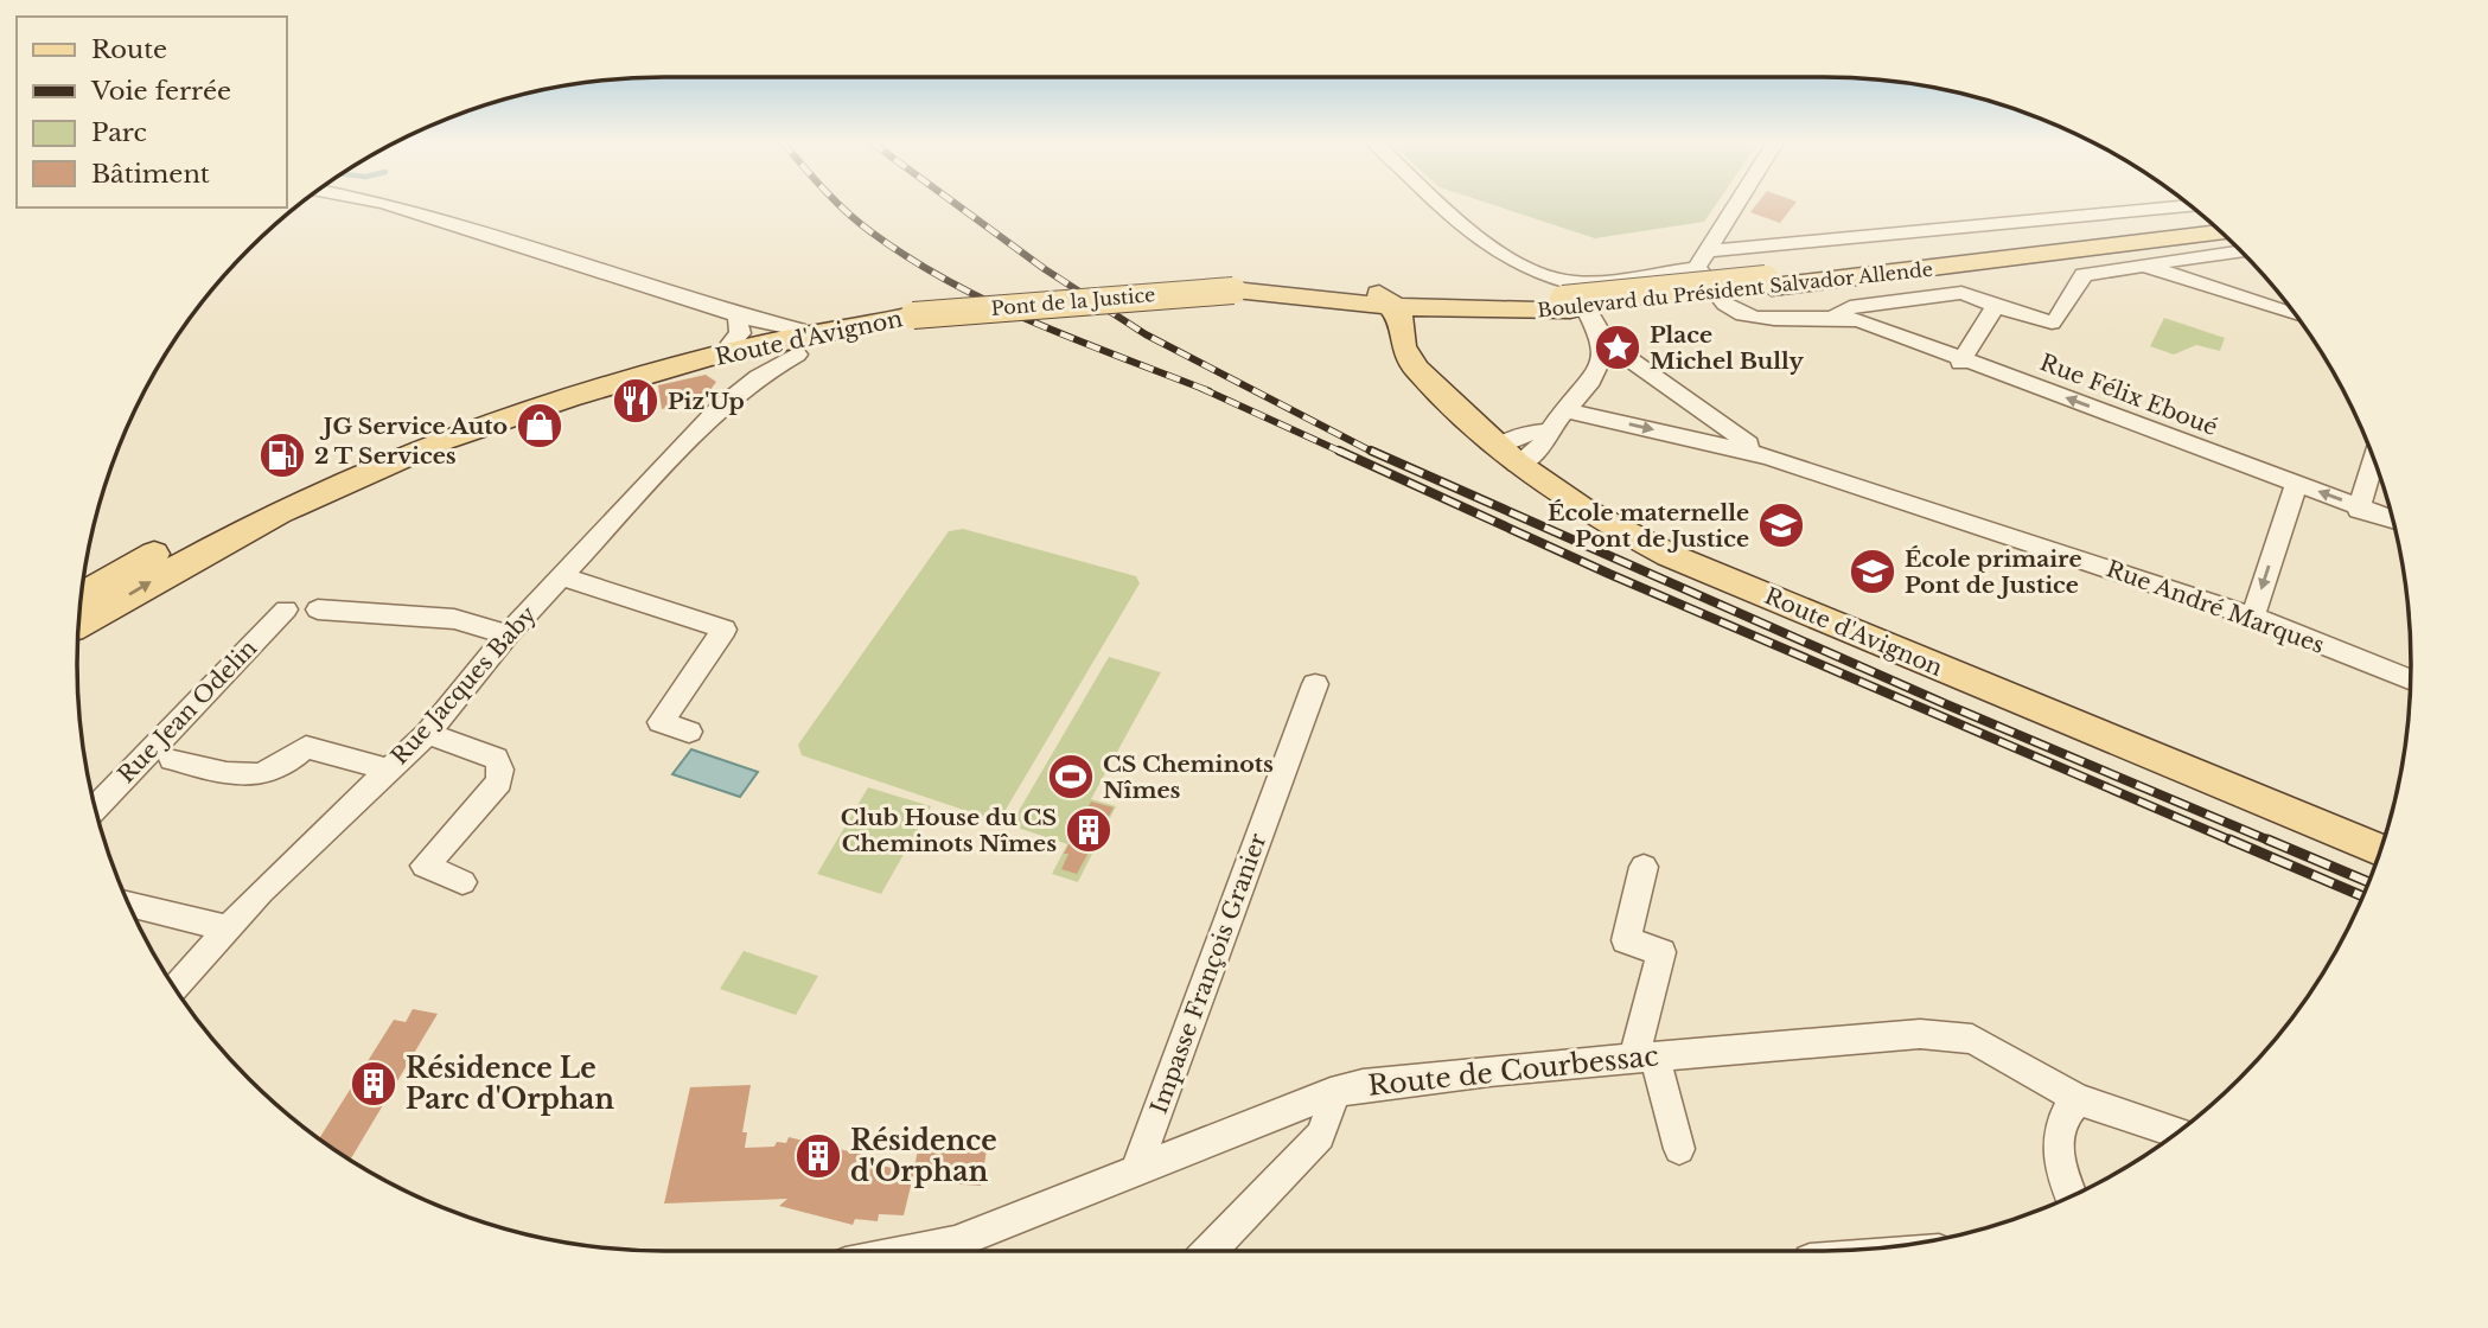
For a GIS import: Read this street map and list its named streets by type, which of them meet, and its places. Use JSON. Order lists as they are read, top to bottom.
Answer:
{
  "streets": {
    "main road": ["Boulevard du Président Salvador Allende", "Pont de la Justice", "Route d'Avignon"],
    "street": [
      "Rue Félix Eboué",
      "Rue André Marques",
      "Rue Jacques Baby",
      "Rue Jean Odelin",
      "Impasse François Granier",
      "Route de Courbessac"
    ]
  },
  "crossings": [
    ["Boulevard du Président Salvador Allende", "Pont de la Justice"],
    ["Boulevard du Président Salvador Allende", "Route d'Avignon"],
    ["Pont de la Justice", "Route d'Avignon"],
    ["Route d'Avignon", "Rue Jacques Baby"],
    ["Impasse François Granier", "Route de Courbessac"]
  ],
  "places": {
    "place": ["Place Michel Bully"],
    "restaurant": ["Piz'Up"],
    "shop": ["JG Service Auto"],
    "fuel station": ["2 T Services"],
    "school or university": ["École maternelle Pont de Justice", "École primaire Pont de Justice"],
    "sports": ["CS Cheminots Nîmes"],
    "building": ["Club House du CS Cheminots Nîmes", "Résidence Le Parc d'Orphan", "Résidence d'Orphan"]
  },
  "legend": [
    "Route",
    "Voie ferrée",
    "Parc",
    "Bâtiment"
  ]
}
